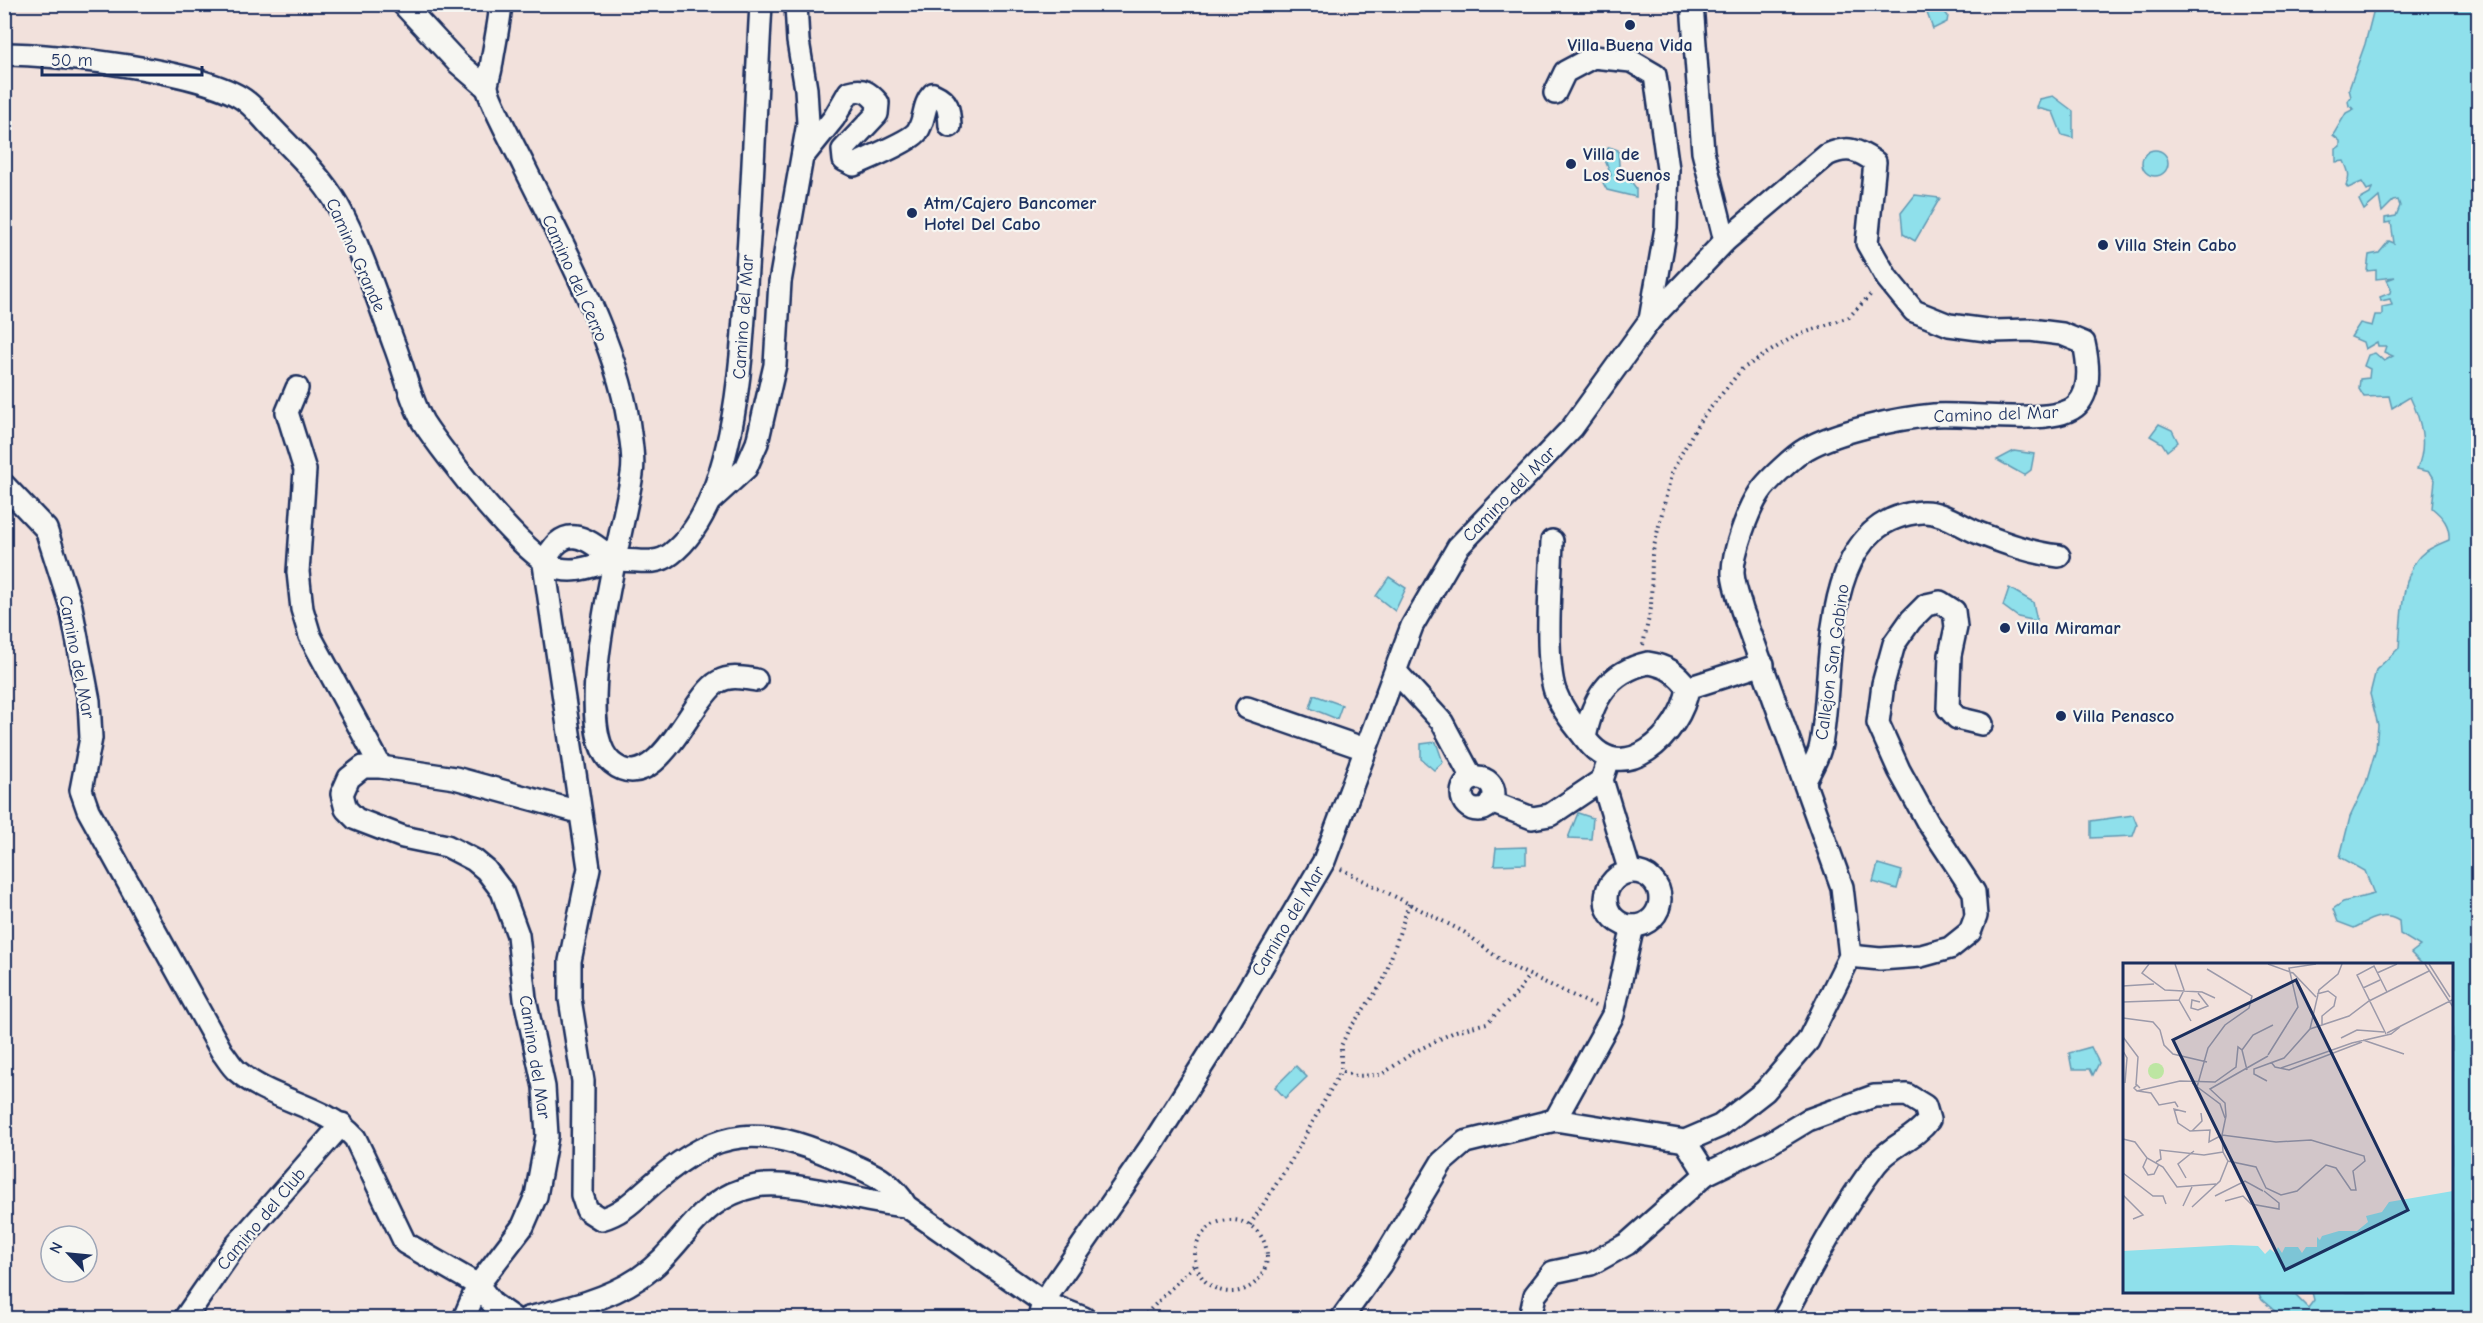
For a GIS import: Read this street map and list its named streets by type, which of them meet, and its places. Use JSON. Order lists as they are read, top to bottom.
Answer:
{
  "streets": {
    "street": [
      "Camino Grande",
      "Camino del Cerro",
      "Camino del Mar",
      "Callejon San Gabino",
      "Camino del Club"
    ]
  },
  "crossings": [
    ["Camino Grande", "Camino del Mar"],
    ["Camino del Cerro", "Camino del Mar"],
    ["Camino del Mar", "Callejon San Gabino"],
    ["Camino del Mar", "Camino del Club"]
  ],
  "places": [
    "Villa Buena Vida",
    "Villa de Los Suenos",
    "Atm/Cajero Bancomer Hotel Del Cabo",
    "Villa Stein Cabo",
    "Villa Miramar",
    "Villa Penasco"
  ],
  "scale_bar": "50 m",
  "north": "top left"
}
